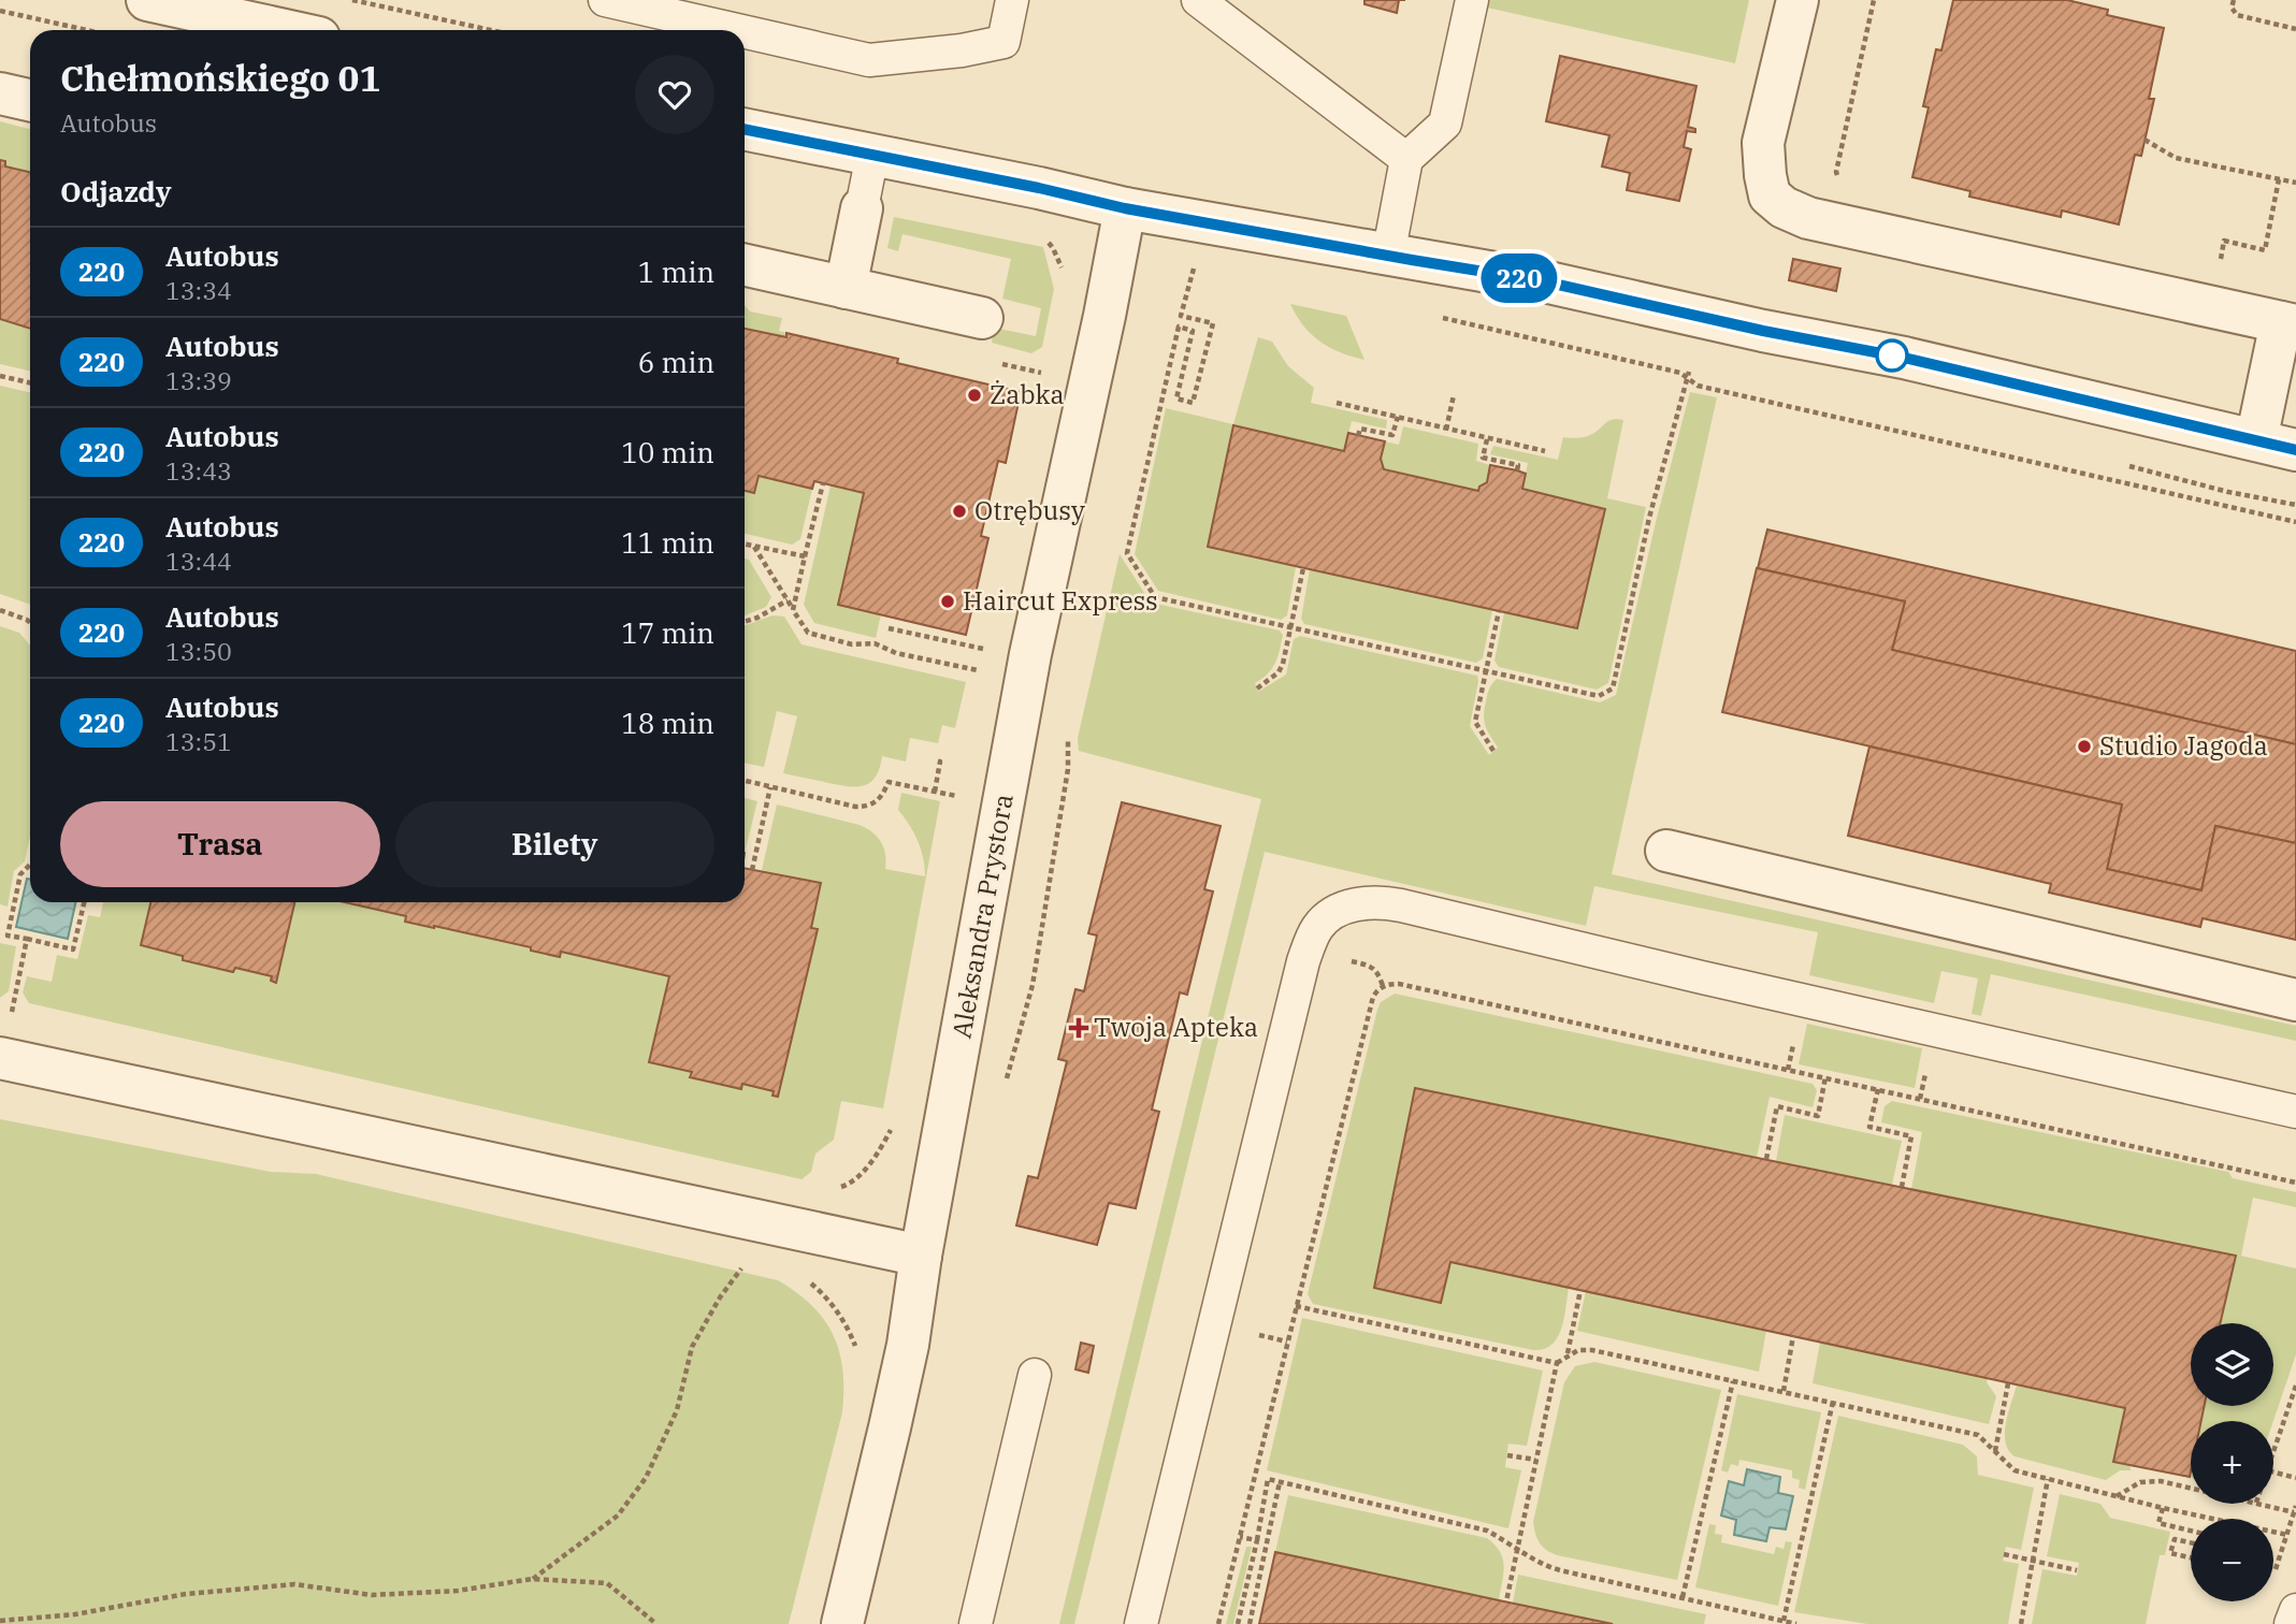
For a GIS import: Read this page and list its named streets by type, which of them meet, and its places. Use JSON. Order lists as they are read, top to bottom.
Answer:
{
  "streets": {
    "street": ["Aleksandra Prystora"]
  },
  "places": {
    "other": [
      "Żabka",
      "Otrębusy",
      "Haircut Express",
      "Studio Jagoda"
    ],
    "health": ["Twoja Apteka"]
  },
  "lines": ["bus line 220"],
  "page": {
    "on_map": "220",
    "heading": [
      ["Chełmońskiego 01", "Autobus"],
      "Odjazdy"
    ],
    "list": [
      {
        "mark": "220",
        "name": "Autobus",
        "note": "13:34",
        "value": "1 min"
      },
      {
        "mark": "220",
        "name": "Autobus",
        "note": "13:39",
        "value": "6 min"
      },
      {
        "mark": "220",
        "name": "Autobus",
        "note": "13:43",
        "value": "10 min"
      },
      {
        "mark": "220",
        "name": "Autobus",
        "note": "13:44",
        "value": "11 min"
      },
      {
        "mark": "220",
        "name": "Autobus",
        "note": "13:50",
        "value": "17 min"
      },
      {
        "mark": "220",
        "name": "Autobus",
        "note": "13:51",
        "value": "18 min"
      }
    ],
    "buttons": ["Trasa", "Bilety"],
    "map_buttons": ["+", "−"]
  }
}
